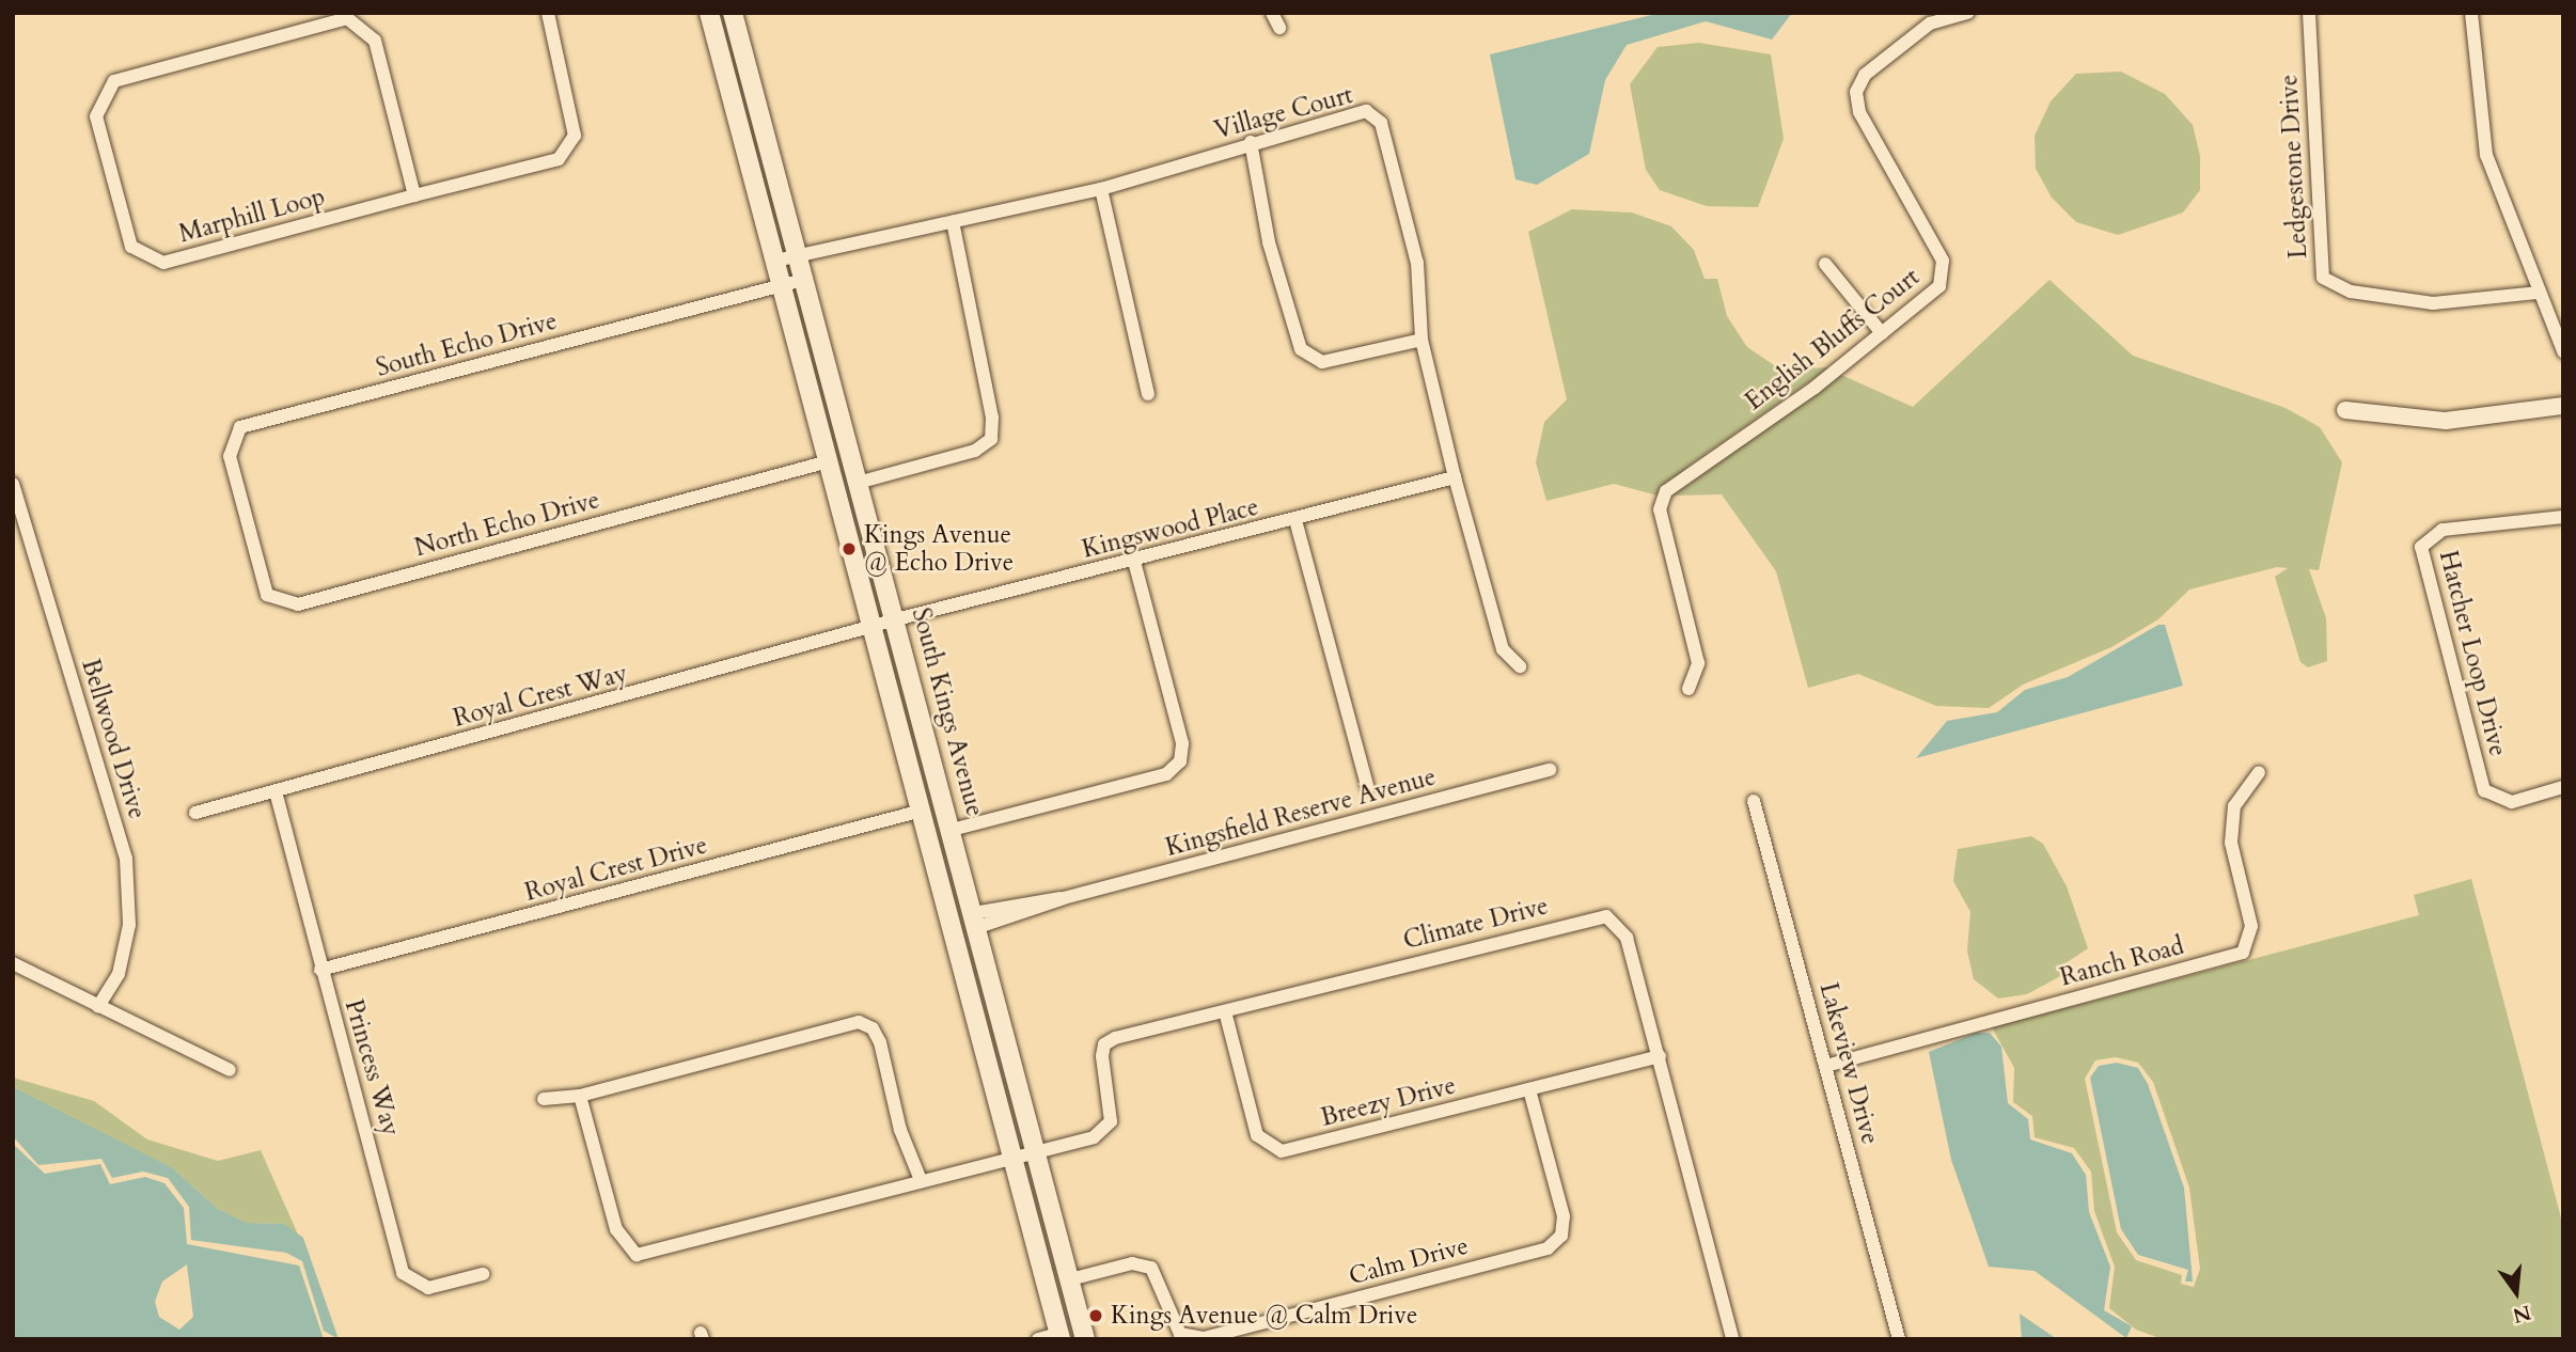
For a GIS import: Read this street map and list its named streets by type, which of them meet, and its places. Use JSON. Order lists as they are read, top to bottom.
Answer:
{
  "streets": {
    "main road": ["South Kings Avenue"],
    "street": [
      "Village Court",
      "Ledgestone Drive",
      "Marphill Loop",
      "English Bluffs Court",
      "South Echo Drive",
      "North Echo Drive",
      "Kingswood Place",
      "Hatcher Loop Drive",
      "Royal Crest Way",
      "Bellwood Drive",
      "Kingsfield Reserve Avenue",
      "Royal Crest Drive",
      "Climate Drive",
      "Ranch Road",
      "Lakeview Drive",
      "Princess Way",
      "Breezy Drive",
      "Calm Drive"
    ]
  },
  "crossings": [
    ["Village Court", "Kingswood Place"],
    ["Village Court", "South Kings Avenue"],
    ["South Echo Drive", "North Echo Drive"],
    ["South Echo Drive", "South Kings Avenue"],
    ["North Echo Drive", "South Kings Avenue"],
    ["Kingswood Place", "Royal Crest Way"],
    ["Kingswood Place", "South Kings Avenue"],
    ["Royal Crest Way", "South Kings Avenue"],
    ["Royal Crest Way", "Princess Way"],
    ["South Kings Avenue", "Kingsfield Reserve Avenue"],
    ["South Kings Avenue", "Royal Crest Drive"],
    ["South Kings Avenue", "Climate Drive"],
    ["South Kings Avenue", "Calm Drive"],
    ["Royal Crest Drive", "Princess Way"],
    ["Climate Drive", "Breezy Drive"],
    ["Ranch Road", "Lakeview Drive"],
    ["Breezy Drive", "Calm Drive"]
  ],
  "places": ["Kings Avenue @ Echo Drive", "Kings Avenue @ Calm Drive"],
  "north": "bottom"
}
